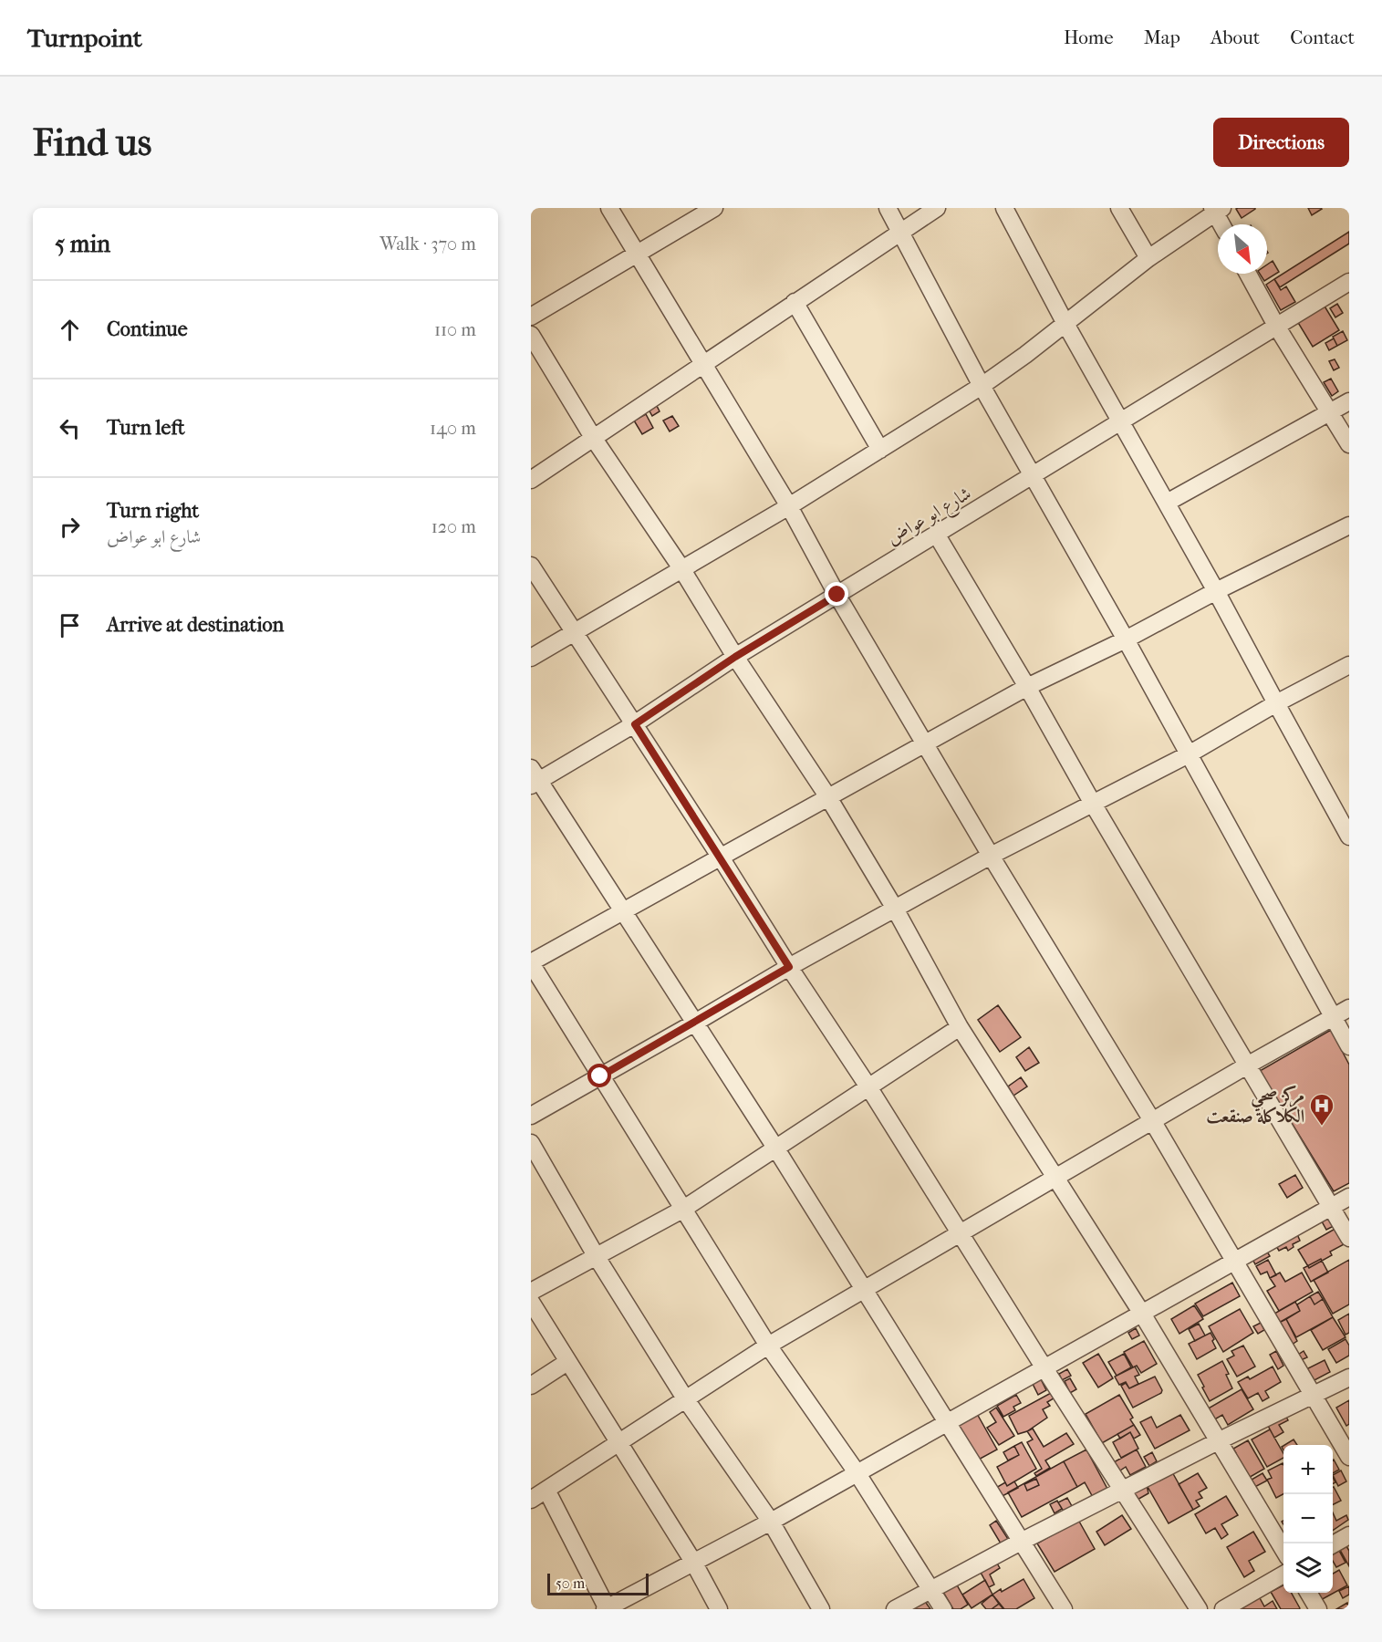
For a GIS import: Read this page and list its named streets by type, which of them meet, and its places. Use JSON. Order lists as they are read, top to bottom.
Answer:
{
  "streets": {
    "street": ["شارع ابو عواض"]
  },
  "places": {
    "hospital": ["مركز صحي الكلاكلة صنقعت"]
  },
  "scale_bar": "50 m",
  "north": "bottom right",
  "page": {
    "header": "Turnpoint",
    "nav": [
      "Home",
      "Map",
      "About",
      "Contact"
    ],
    "buttons": "Directions",
    "title": "Find us",
    "heading": ["5 min", "Walk · 370 m"],
    "list": [
      ["Continue", "110 m"],
      ["Turn left", "140 m"],
      ["Turn right", "شارع ابو عواض", "120 m"],
      "Arrive at destination"
    ],
    "map_buttons": ["+", "−"],
    "scale": "50 m"
  }
}
